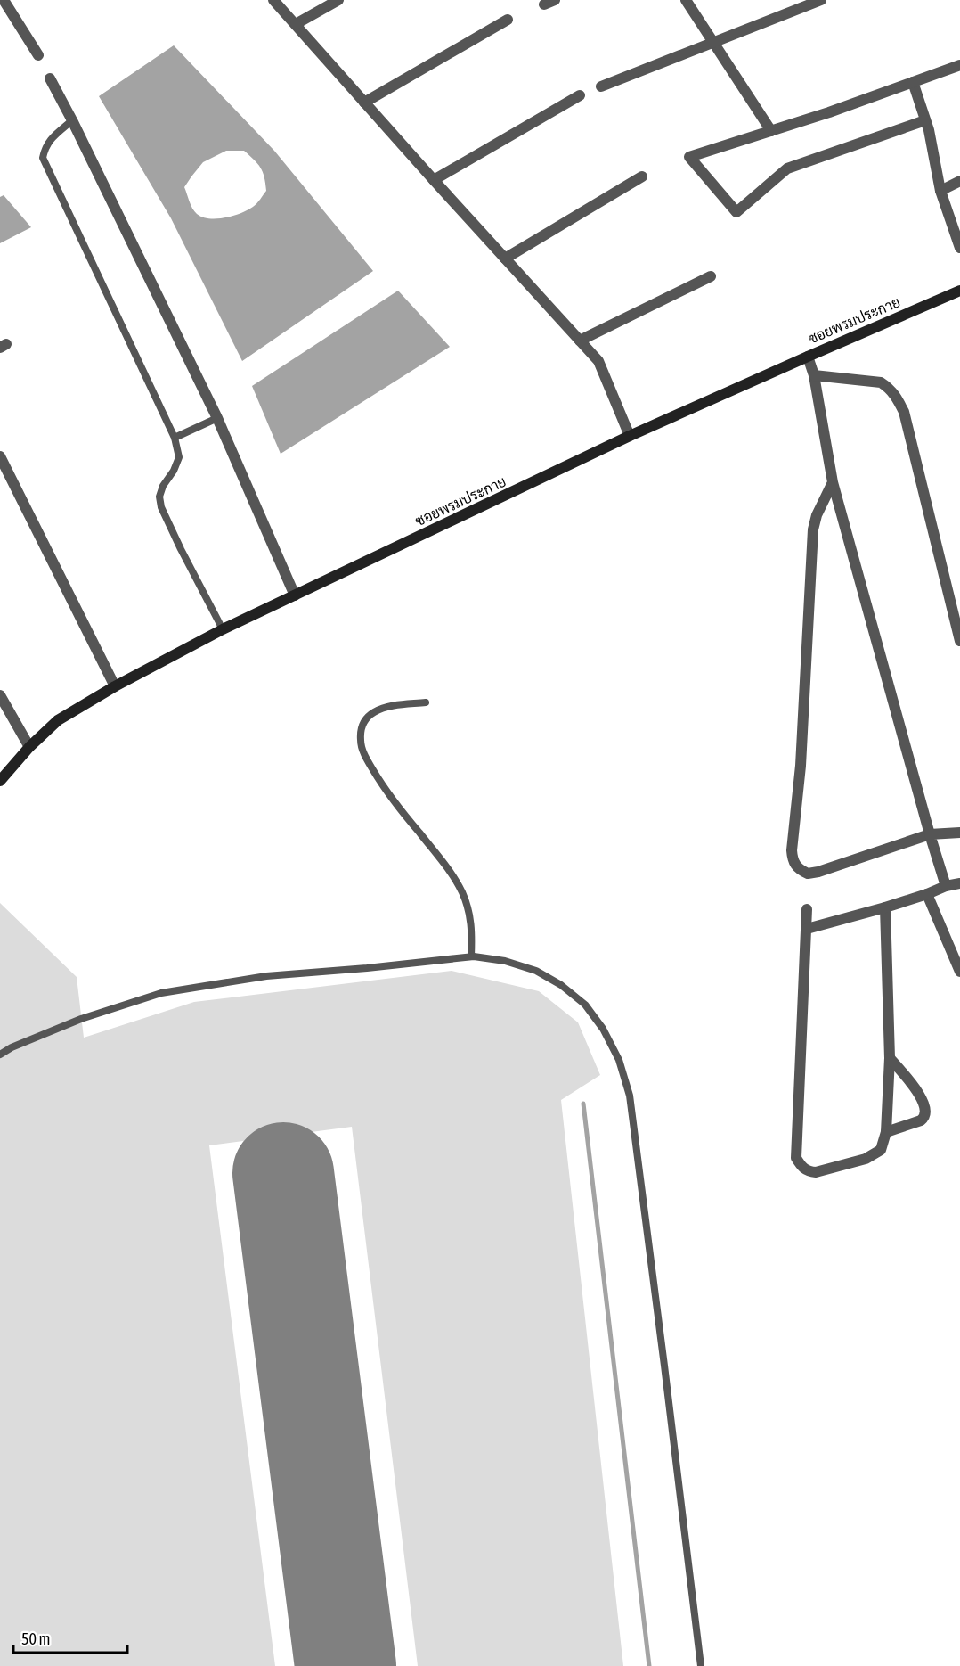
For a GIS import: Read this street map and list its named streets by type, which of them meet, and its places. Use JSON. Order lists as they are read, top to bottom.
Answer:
{
  "streets": {
    "street": ["ซอยพรมประกาย"]
  },
  "scale_bar": "50 m"
}
